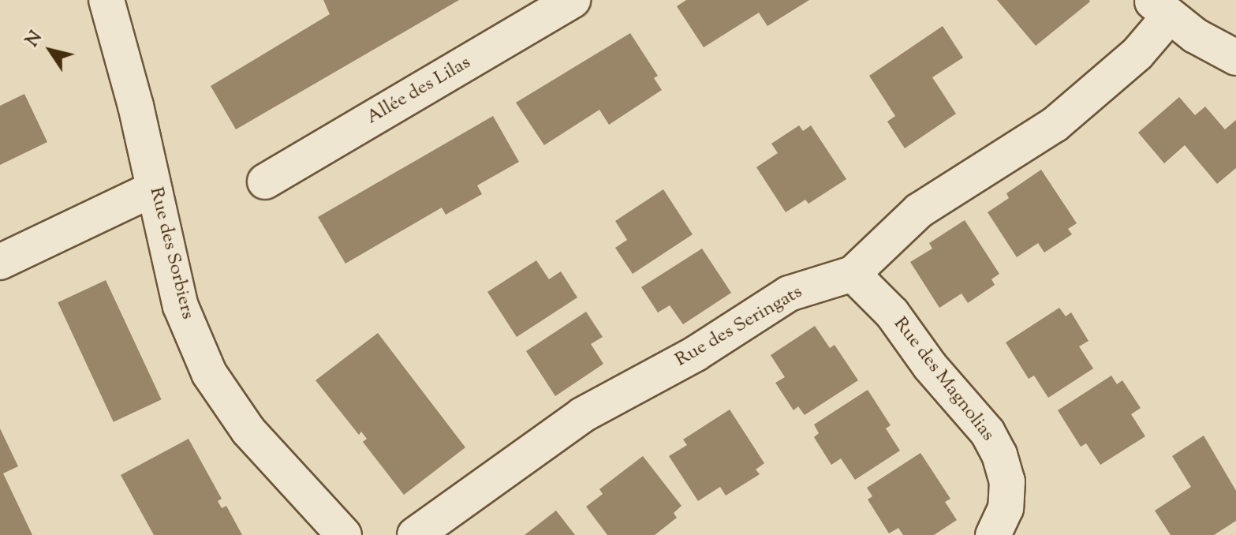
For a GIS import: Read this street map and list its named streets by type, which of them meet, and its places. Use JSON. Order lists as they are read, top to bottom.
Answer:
{
  "streets": {
    "street": [
      "Allée des Lilas",
      "Rue des Sorbiers",
      "Rue des Seringats",
      "Rue des Magnolias"
    ]
  },
  "crossings": [
    ["Rue des Seringats", "Rue des Magnolias"]
  ],
  "north": "top left"
}
